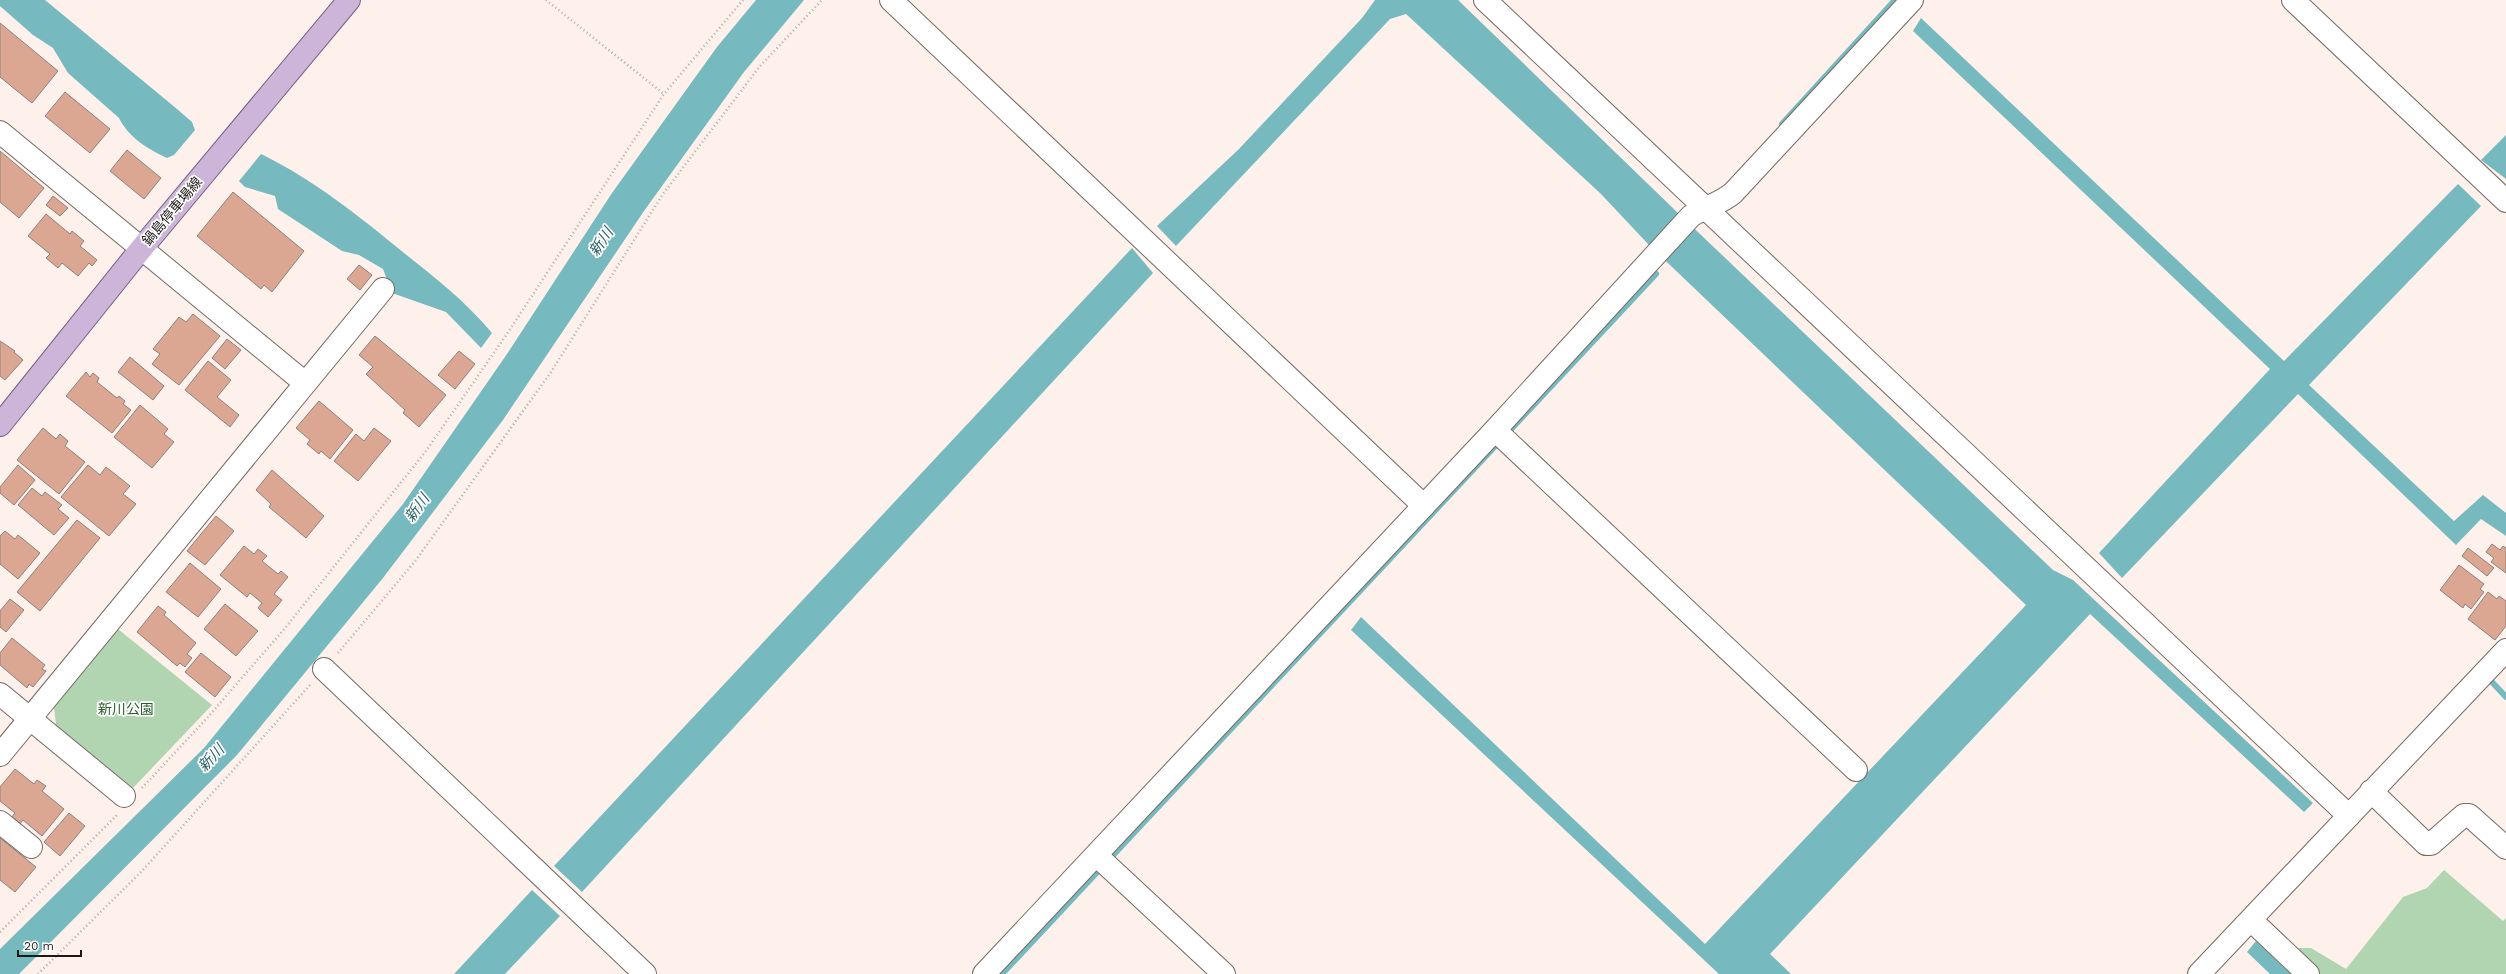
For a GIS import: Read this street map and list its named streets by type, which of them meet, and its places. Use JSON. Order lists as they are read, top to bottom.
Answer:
{
  "streets": {
    "main road": ["鍋島停車場線"]
  },
  "water": ["新川"],
  "parks": ["新川公園"],
  "scale_bar": "20 m"
}
